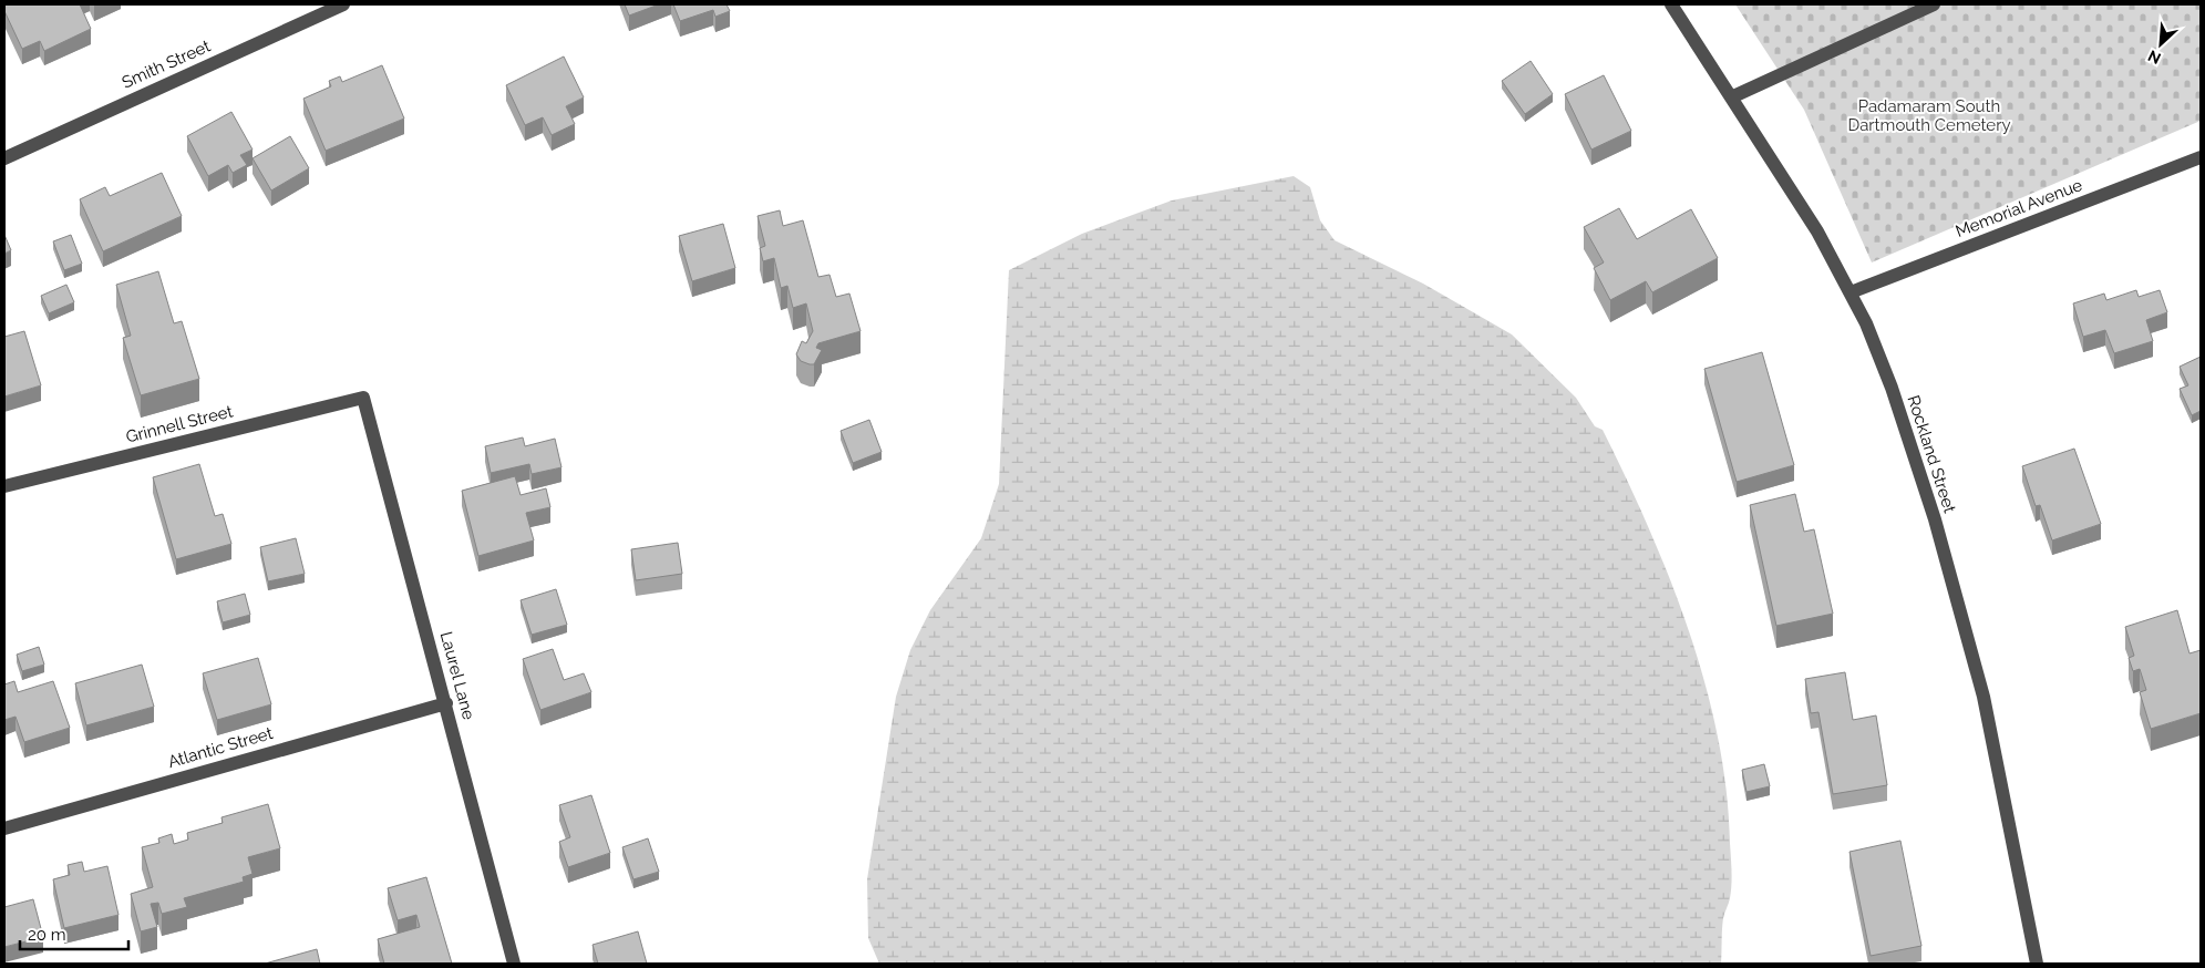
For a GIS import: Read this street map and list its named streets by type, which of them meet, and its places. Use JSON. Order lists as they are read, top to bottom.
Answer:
{
  "streets": {
    "street": [
      "Smith Street",
      "Memorial Avenue",
      "Grinnell Street",
      "Rockland Street",
      "Laurel Lane",
      "Atlantic Street"
    ]
  },
  "crossings": [
    ["Memorial Avenue", "Rockland Street"],
    ["Grinnell Street", "Laurel Lane"],
    ["Laurel Lane", "Atlantic Street"]
  ],
  "parks": ["Padamaram South Dartmouth Cemetery"],
  "scale_bar": "20 m",
  "north": "bottom left"
}
